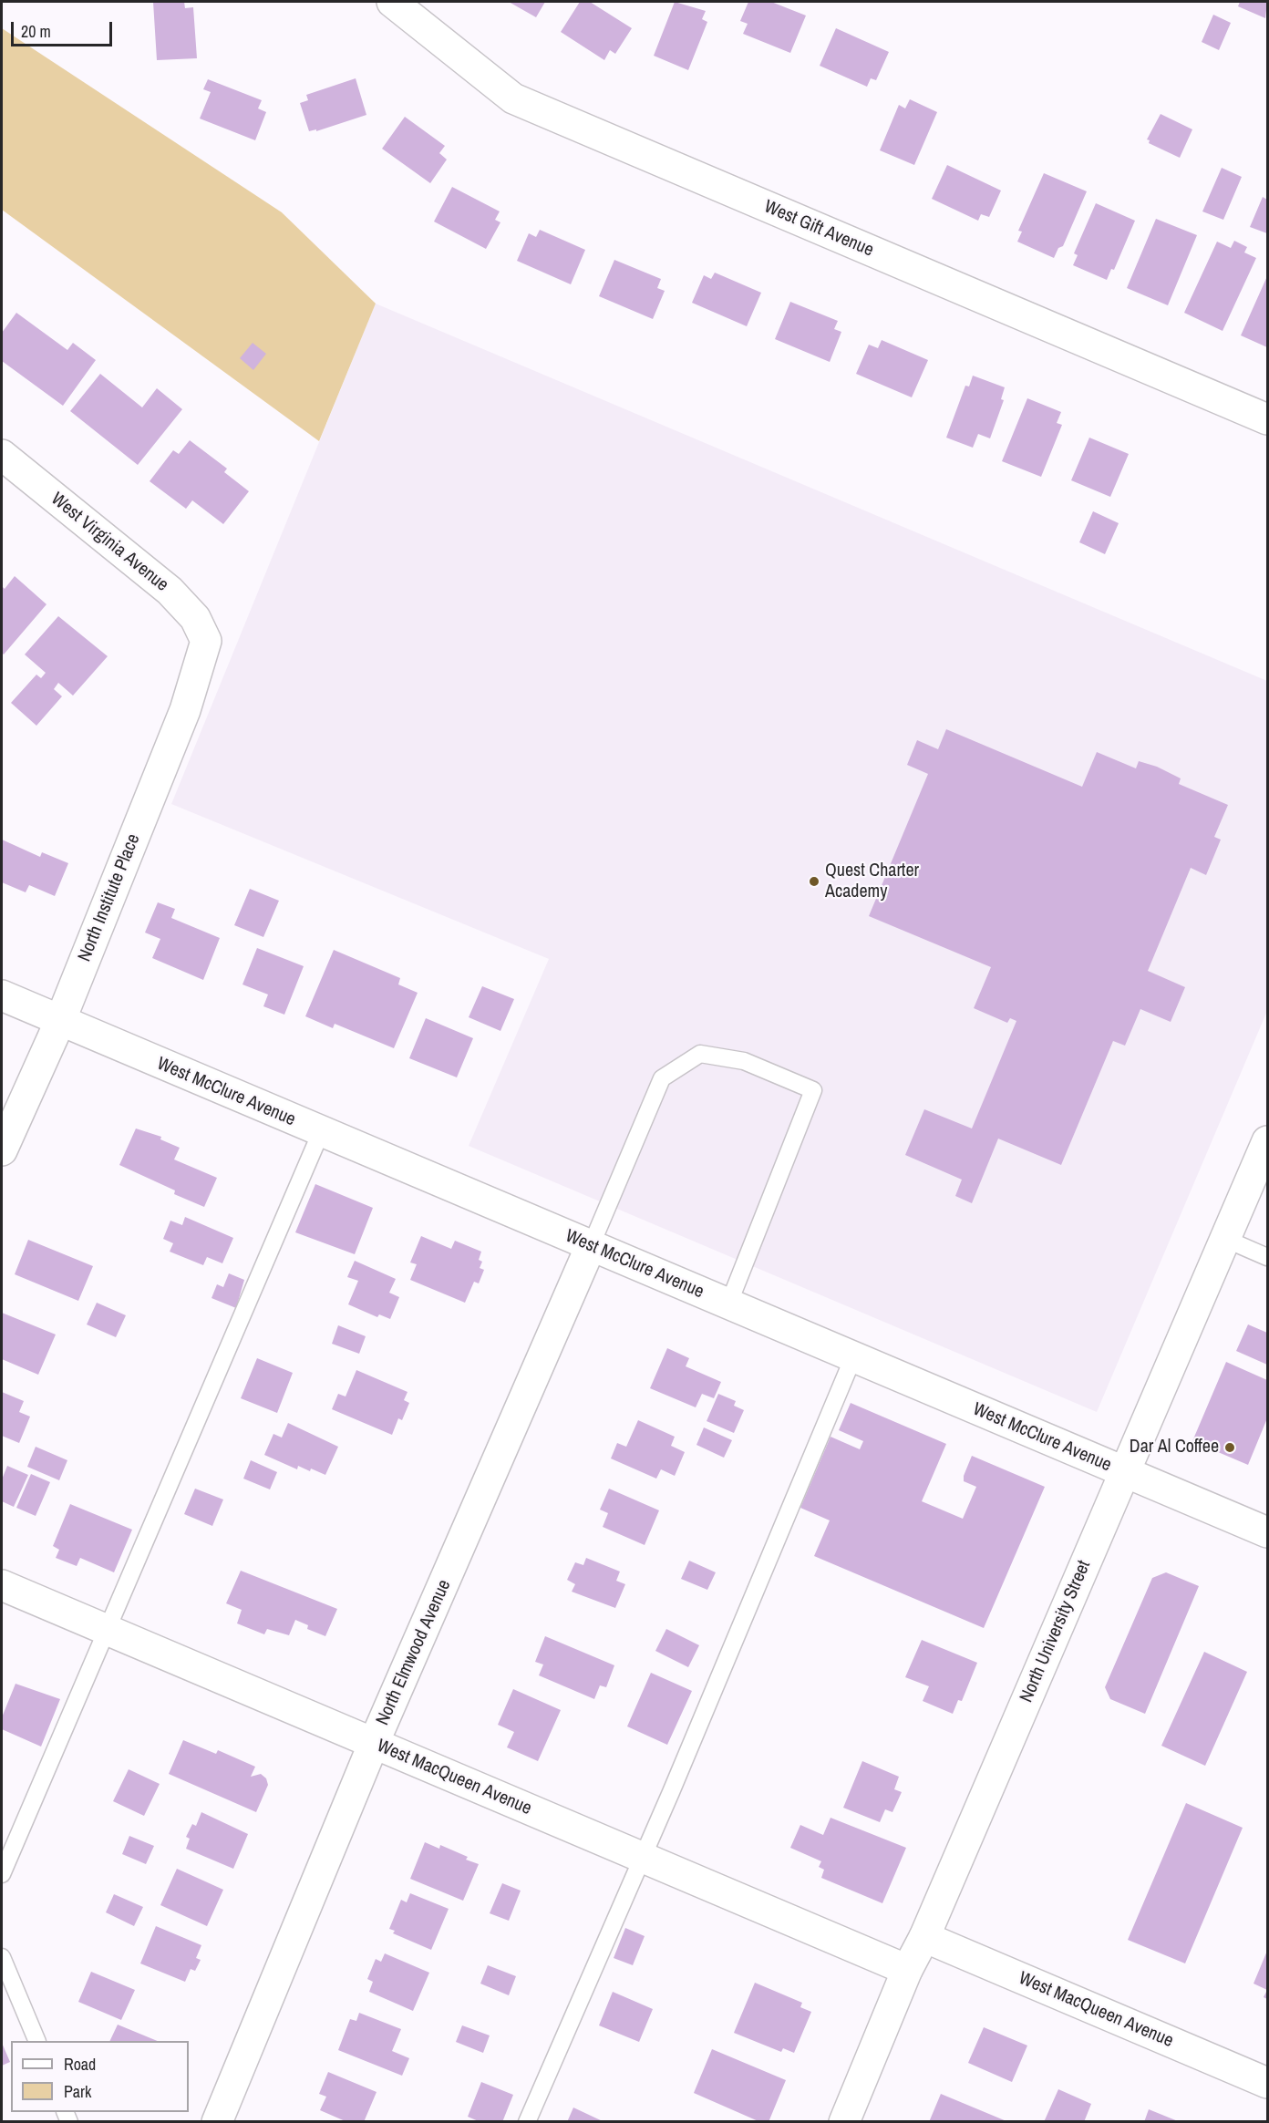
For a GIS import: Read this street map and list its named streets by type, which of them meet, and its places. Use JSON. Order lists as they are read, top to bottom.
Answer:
{
  "streets": {
    "street": [
      "West Gift Avenue",
      "West Virginia Avenue",
      "North Institute Place",
      "West McClure Avenue",
      "North University Street",
      "North Elmwood Avenue",
      "West MacQueen Avenue"
    ]
  },
  "crossings": [
    ["West Virginia Avenue", "North Institute Place"],
    ["North Institute Place", "West McClure Avenue"],
    ["West McClure Avenue", "North University Street"],
    ["West McClure Avenue", "North Elmwood Avenue"],
    ["North University Street", "West MacQueen Avenue"],
    ["North Elmwood Avenue", "West MacQueen Avenue"]
  ],
  "places": ["Quest Charter Academy", "Dar Al Coffee"],
  "legend": ["Road", "Park"],
  "scale_bar": "20 m"
}
